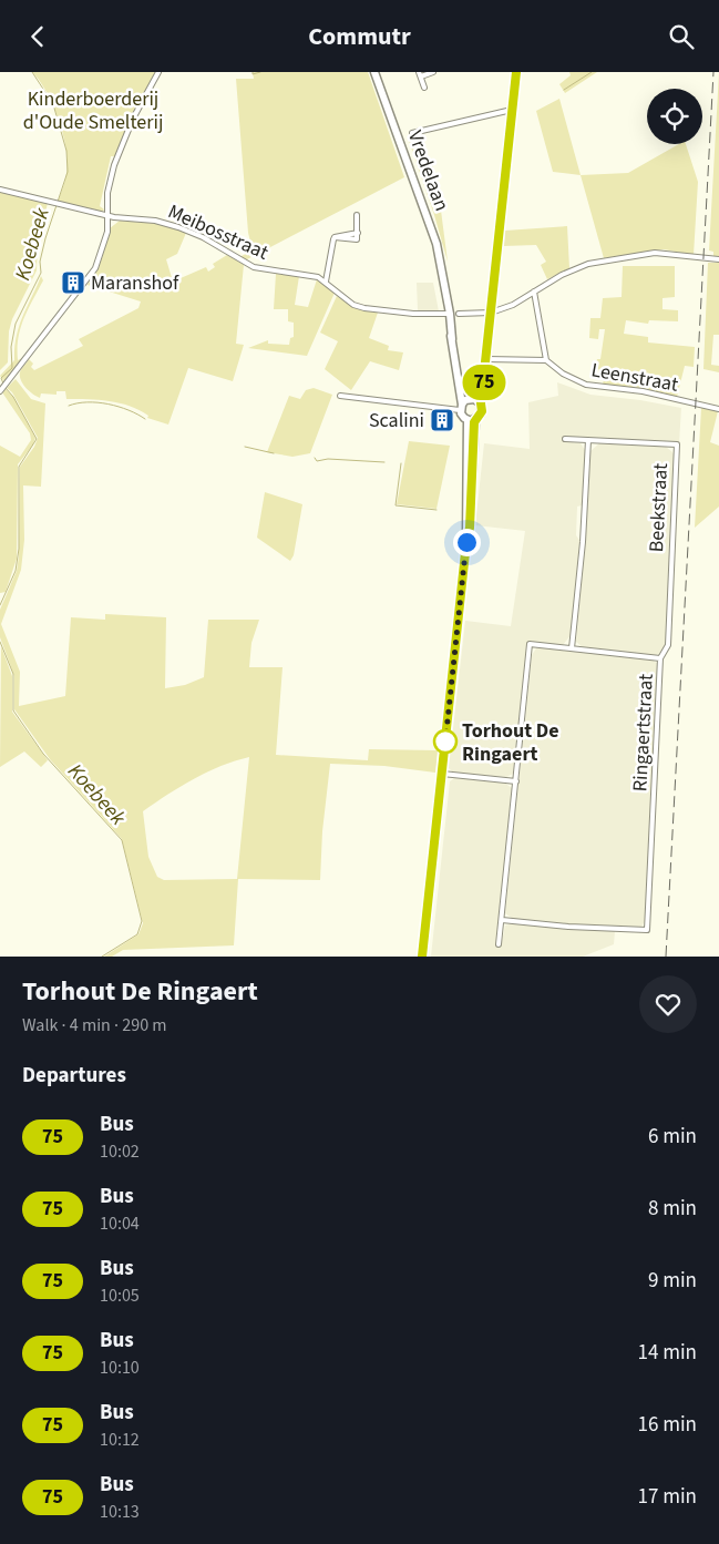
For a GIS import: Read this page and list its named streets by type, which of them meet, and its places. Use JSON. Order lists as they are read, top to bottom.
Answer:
{
  "streets": {
    "main road": ["Vredelaan"],
    "street": [
      "Meibosstraat",
      "Leenstraat",
      "Beekstraat",
      "Ringaertstraat"
    ]
  },
  "crossings": [
    ["Vredelaan", "Meibosstraat"],
    ["Beekstraat", "Ringaertstraat"]
  ],
  "water": ["Koebeek"],
  "parks": ["Kinderboerderij d'Oude Smelterij"],
  "places": {
    "building": ["Maranshof", "Scalini"],
    "other": ["Torhout De Ringaert"]
  },
  "lines": ["bus line 75"],
  "page": {
    "header": "Commutr",
    "on_map": "75",
    "heading": [
      ["Torhout De Ringaert", "Walk · 4 min · 290 m"],
      "Departures"
    ],
    "list": [
      {
        "mark": "75",
        "name": "Bus",
        "note": "10:02",
        "value": "6 min"
      },
      {
        "mark": "75",
        "name": "Bus",
        "note": "10:04",
        "value": "8 min"
      },
      {
        "mark": "75",
        "name": "Bus",
        "note": "10:05",
        "value": "9 min"
      },
      {
        "mark": "75",
        "name": "Bus",
        "note": "10:10",
        "value": "14 min"
      },
      {
        "mark": "75",
        "name": "Bus",
        "note": "10:12",
        "value": "16 min"
      },
      {
        "mark": "75",
        "name": "Bus",
        "note": "10:13",
        "value": "17 min"
      }
    ]
  }
}
